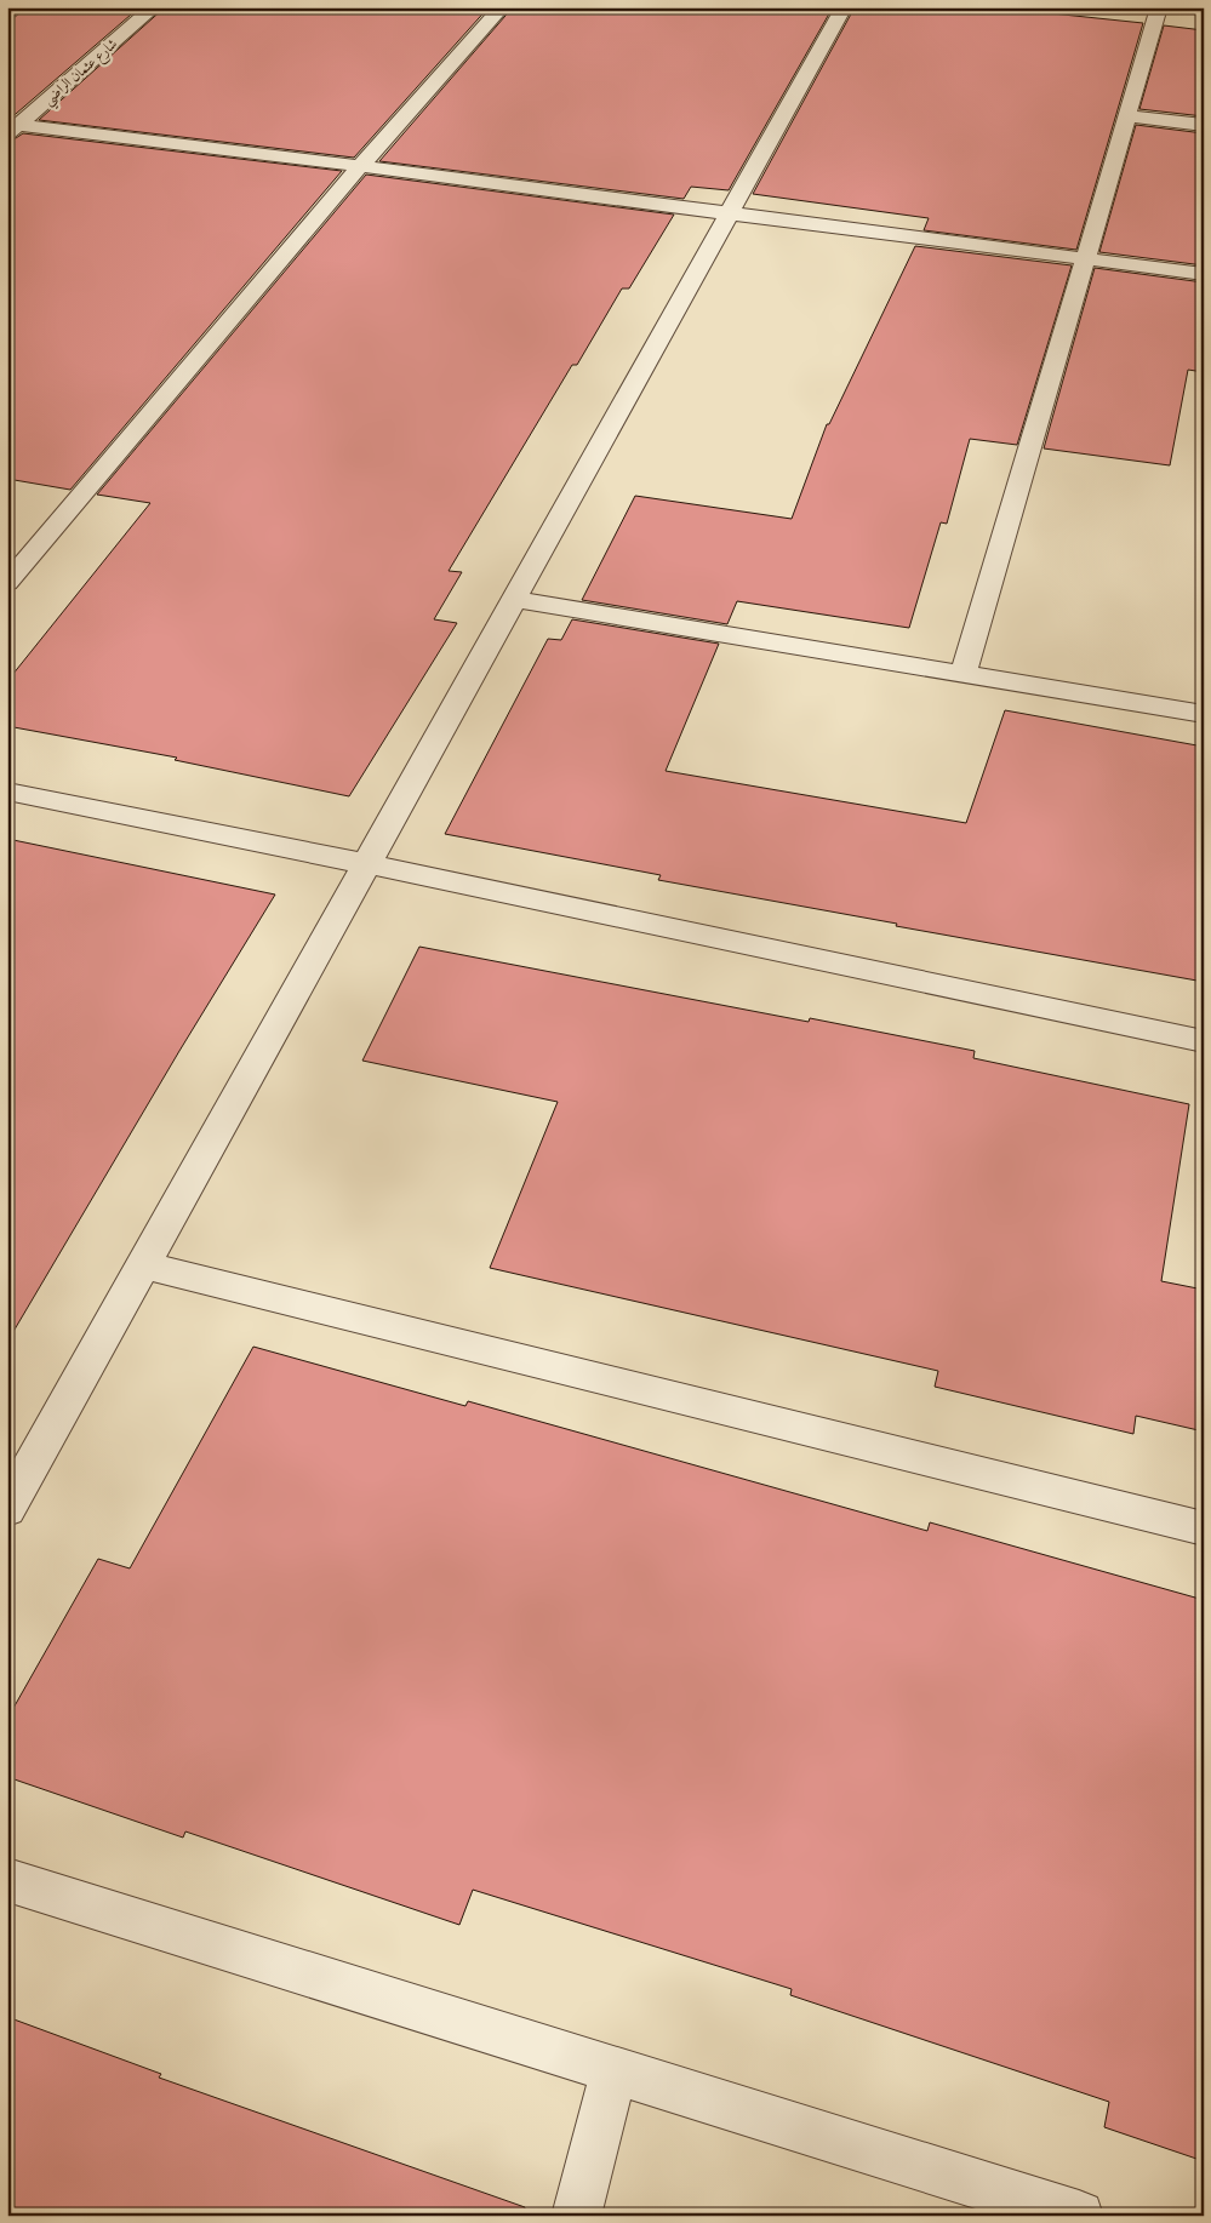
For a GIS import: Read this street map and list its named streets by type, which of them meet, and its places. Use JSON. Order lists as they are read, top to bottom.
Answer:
{
  "streets": {
    "lane": ["شارع عثمان الراضي"]
  }
}
